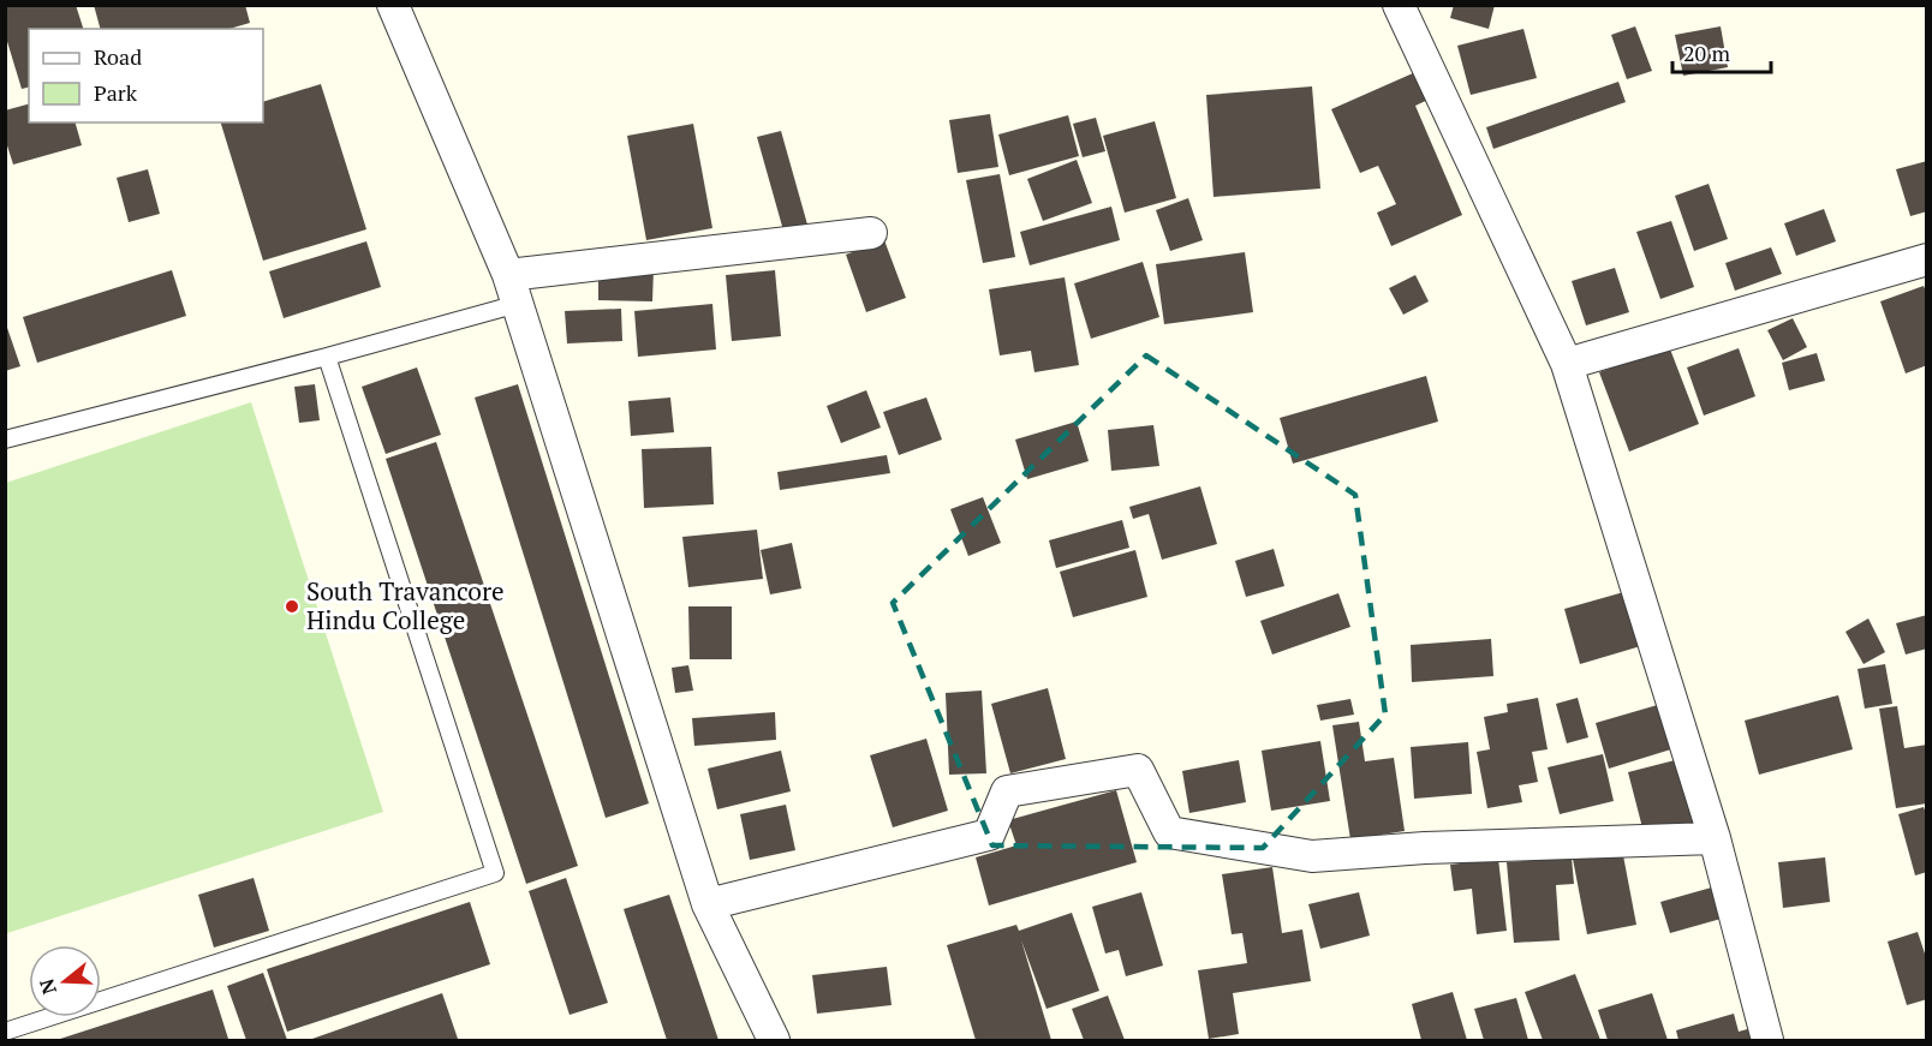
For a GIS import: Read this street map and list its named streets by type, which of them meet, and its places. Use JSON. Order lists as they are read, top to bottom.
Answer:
{
  "places": ["South Travancore Hindu College"],
  "legend": ["Road", "Park"],
  "scale_bar": "20 m",
  "north": "left"
}
